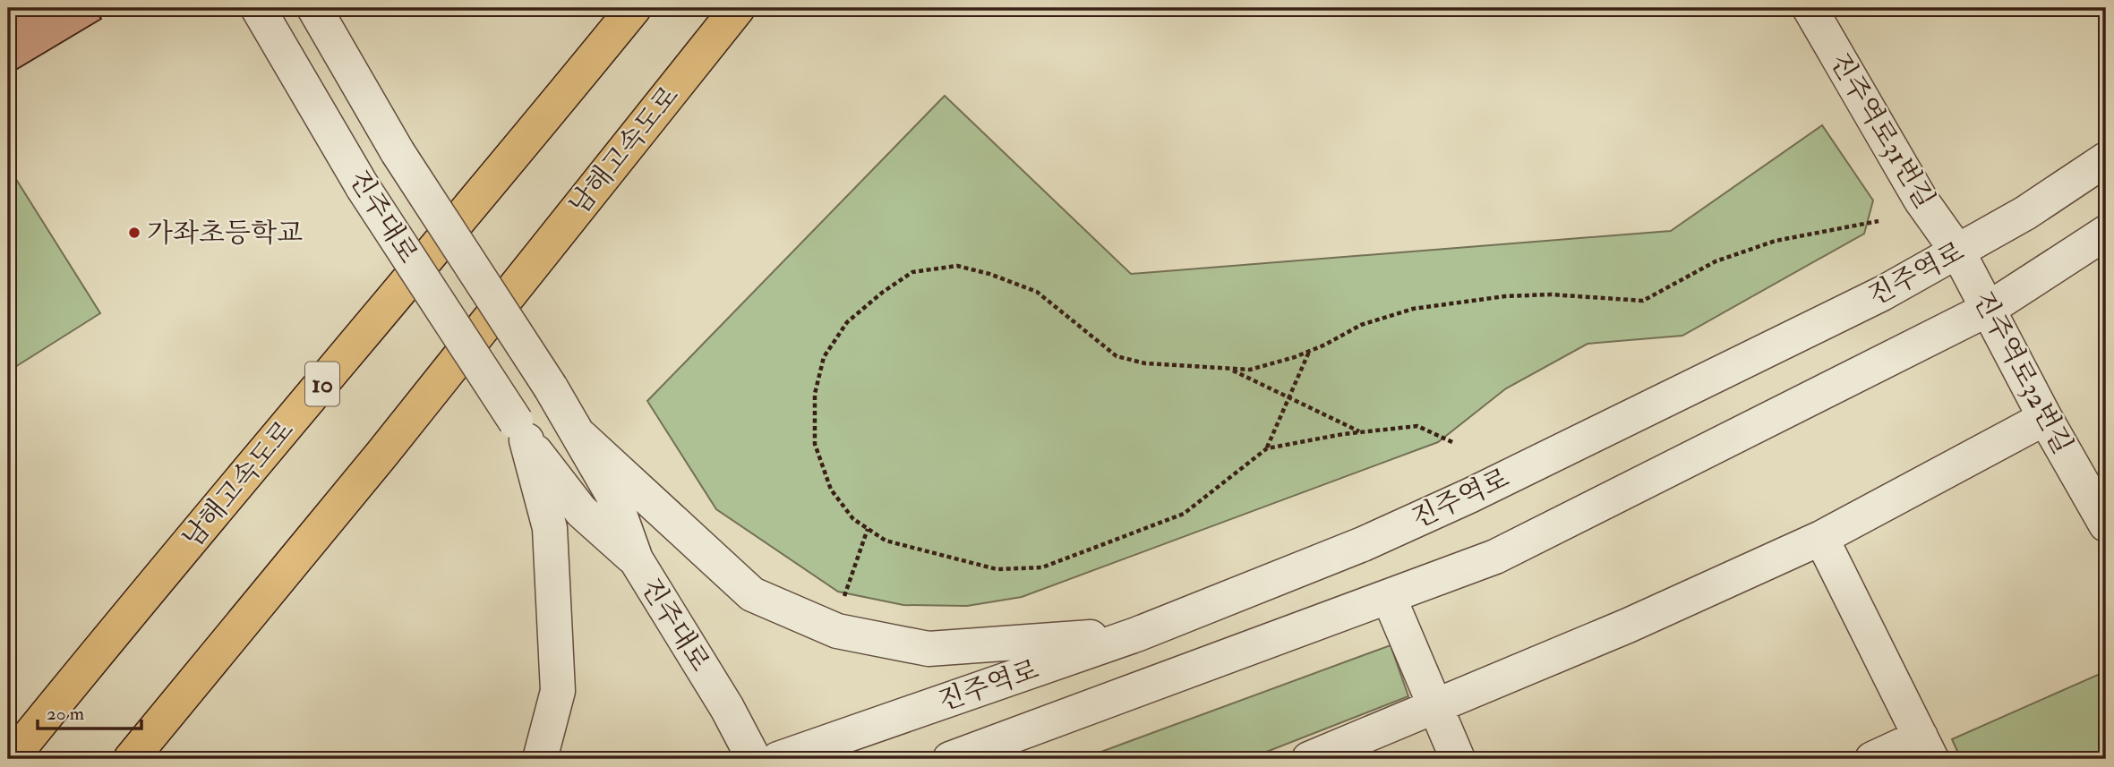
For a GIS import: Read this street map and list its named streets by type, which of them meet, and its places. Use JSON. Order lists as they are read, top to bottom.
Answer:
{
  "streets": {
    "highway": ["남해고속도로", "10"],
    "street": [
      "진주역로31번길",
      "진주대로",
      "진주역로",
      "진주역로32번길"
    ]
  },
  "crossings": [
    ["진주역로31번길", "진주역로"],
    ["진주역로31번길", "진주역로32번길"],
    ["진주역로", "진주역로32번길"]
  ],
  "places": ["가좌초등학교"],
  "scale_bar": "20 m"
}
